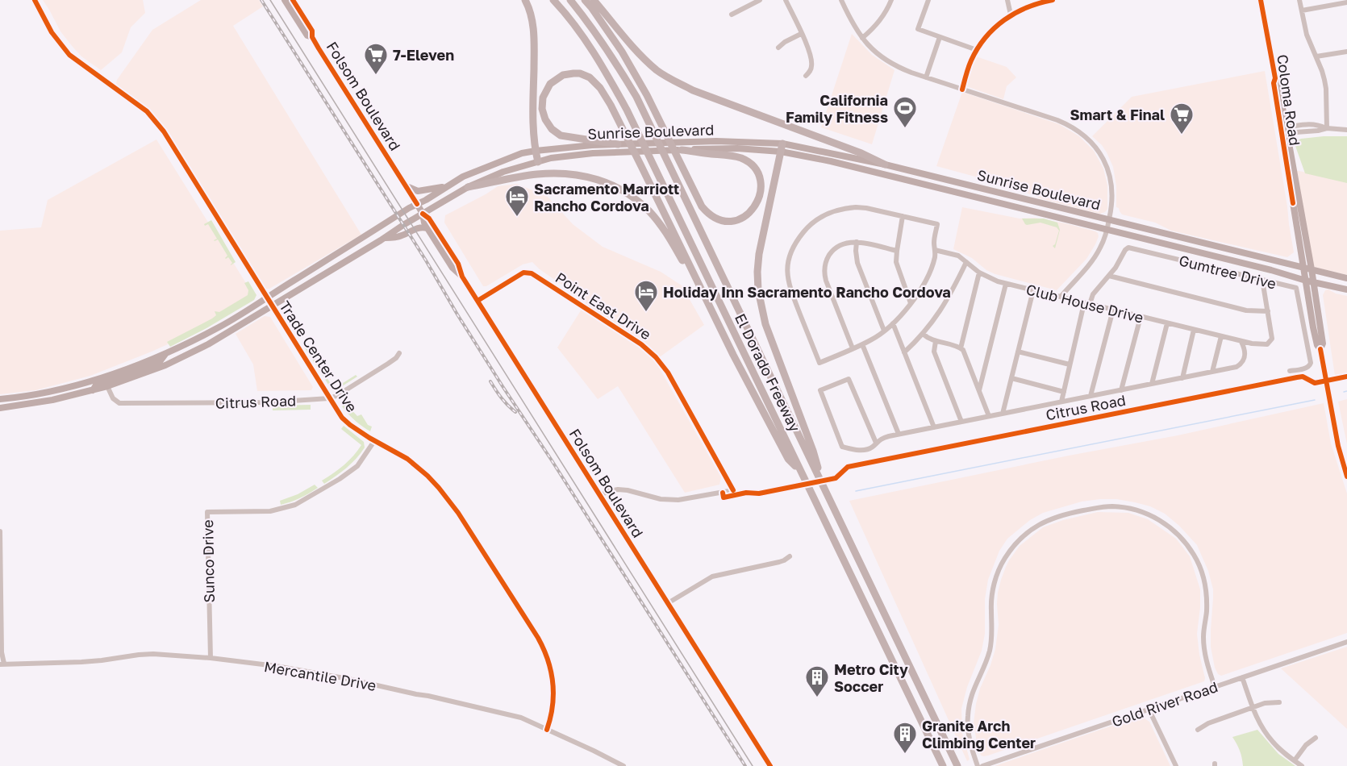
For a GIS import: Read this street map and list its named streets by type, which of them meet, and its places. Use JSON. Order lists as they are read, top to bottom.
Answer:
{
  "streets": {
    "highway": ["El Dorado Freeway"],
    "main road": ["Folsom Boulevard", "Coloma Road", "Sunrise Boulevard"],
    "street": [
      "Gumtree Drive",
      "Club House Drive",
      "Point East Drive",
      "Trade Center Drive",
      "Citrus Road",
      "Sunco Drive",
      "Mercantile Drive",
      "Gold River Road"
    ]
  },
  "crossings": [
    ["Folsom Boulevard", "Sunrise Boulevard"],
    ["Folsom Boulevard", "Point East Drive"],
    ["Coloma Road", "Sunrise Boulevard"],
    ["Sunrise Boulevard", "Trade Center Drive"],
    ["Sunrise Boulevard", "Citrus Road"],
    ["Gumtree Drive", "Club House Drive"],
    ["Trade Center Drive", "Citrus Road"],
    ["Trade Center Drive", "Sunco Drive"],
    ["Trade Center Drive", "Mercantile Drive"],
    ["Sunco Drive", "Mercantile Drive"]
  ],
  "places": {
    "supermarket": ["7-Eleven", "Smart & Final"],
    "sports": ["California Family Fitness"],
    "hotel": ["Sacramento Marriott Rancho Cordova", "Holiday Inn Sacramento Rancho Cordova"],
    "building": ["Metro City Soccer", "Granite Arch Climbing Center"]
  }
}
